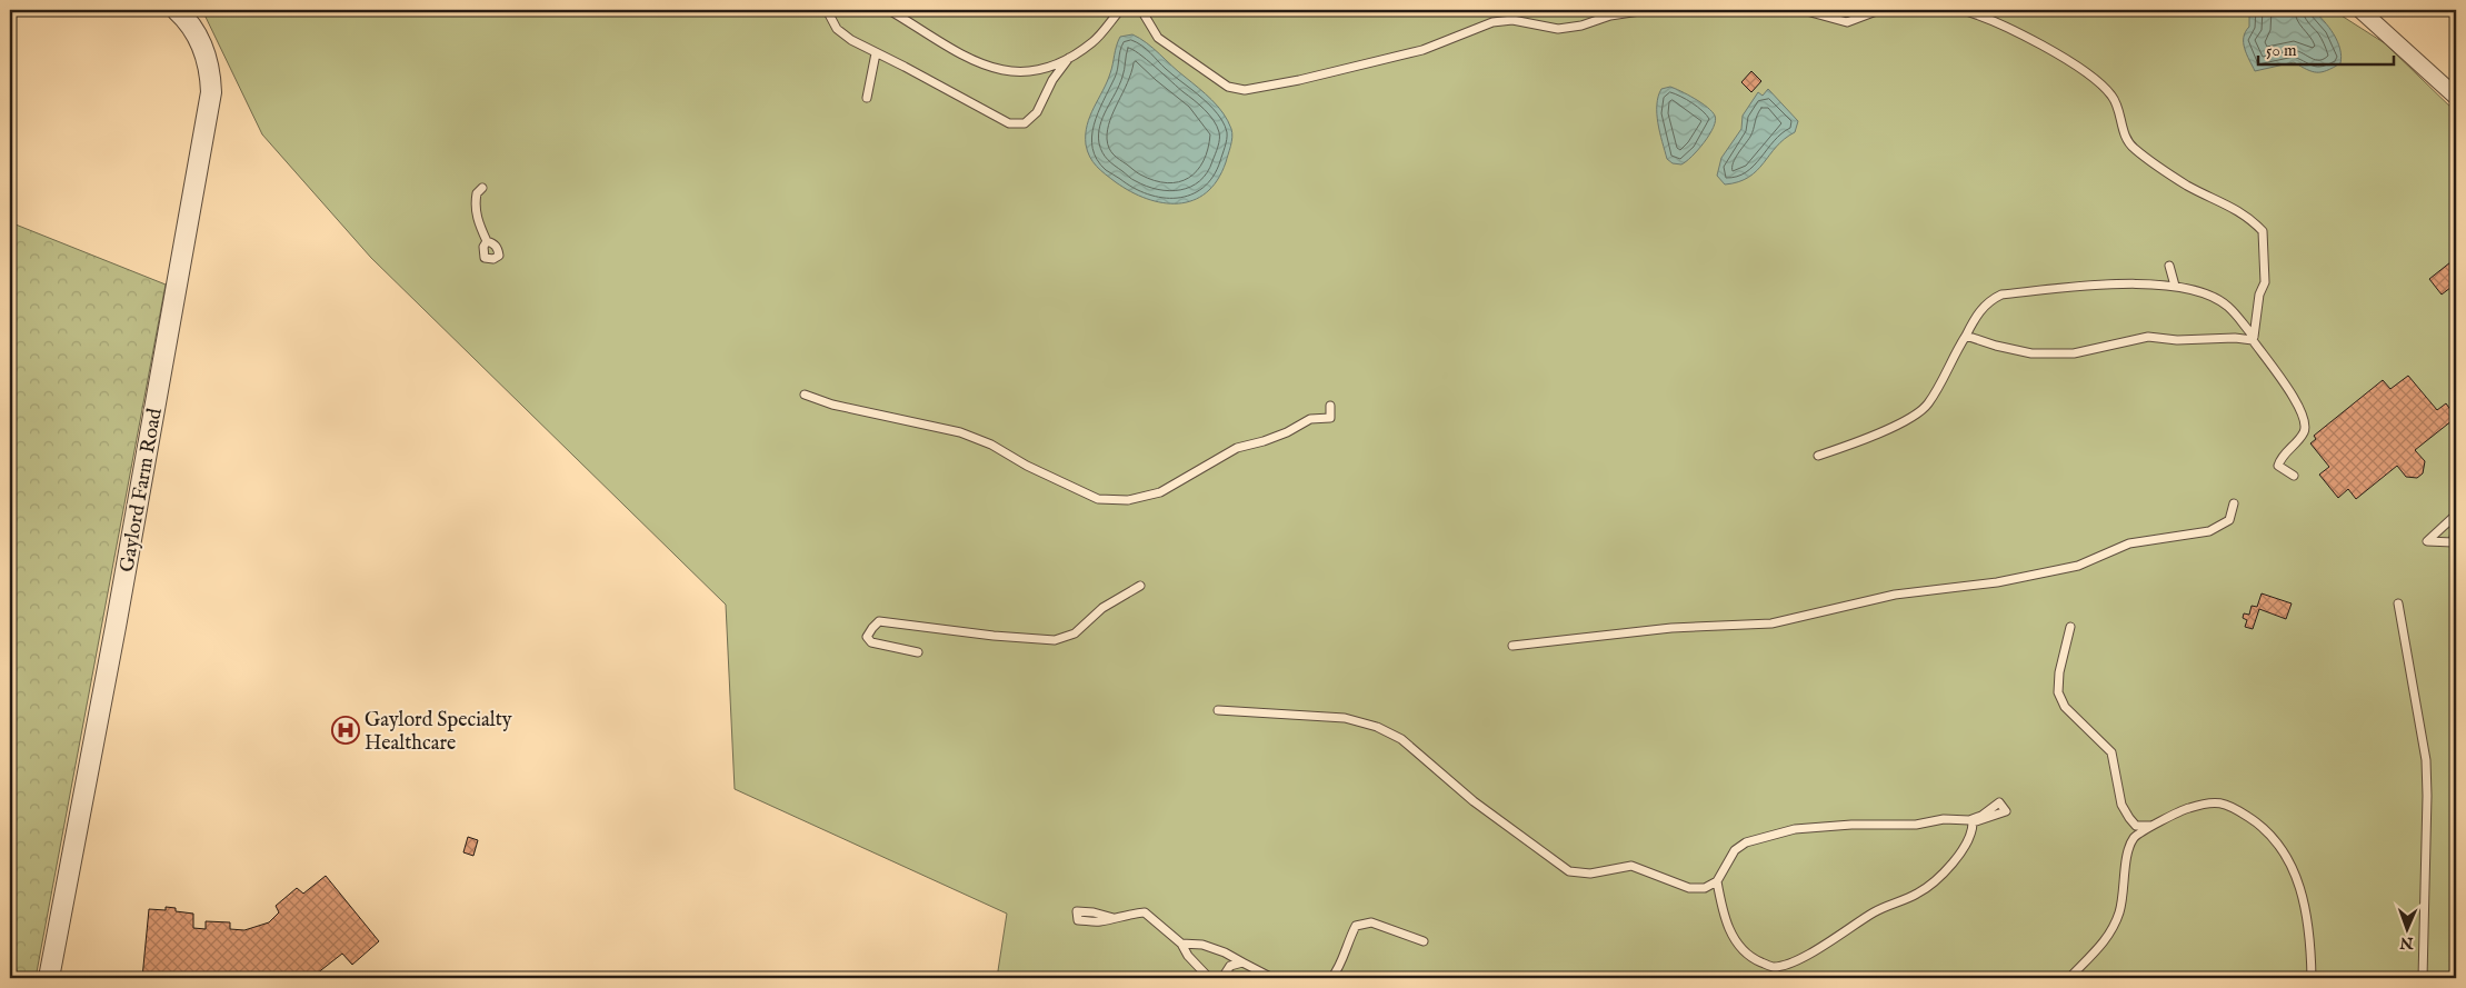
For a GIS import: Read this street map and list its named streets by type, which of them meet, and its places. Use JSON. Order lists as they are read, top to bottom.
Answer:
{
  "streets": {
    "street": ["Gaylord Farm Road"]
  },
  "places": {
    "hospital": ["Gaylord Specialty Healthcare"]
  },
  "scale_bar": "50 m",
  "north": "bottom"
}
